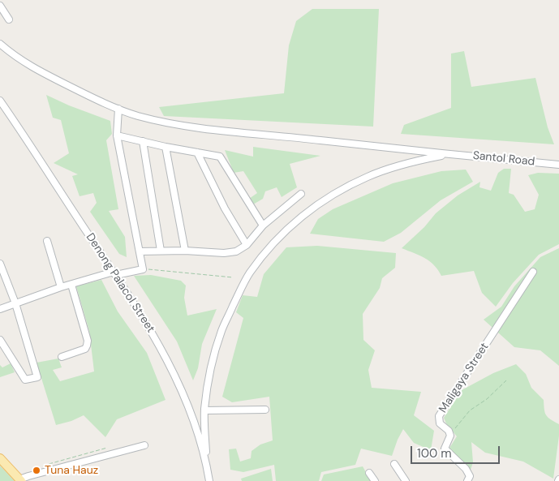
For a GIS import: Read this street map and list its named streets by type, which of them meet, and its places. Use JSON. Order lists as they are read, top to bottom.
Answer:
{
  "streets": {
    "street": ["Santol Road", "Denong Palacol Street", "Maligaya Street"]
  },
  "places": ["Tuna Hauz"],
  "scale_bar": "100 m"
}
